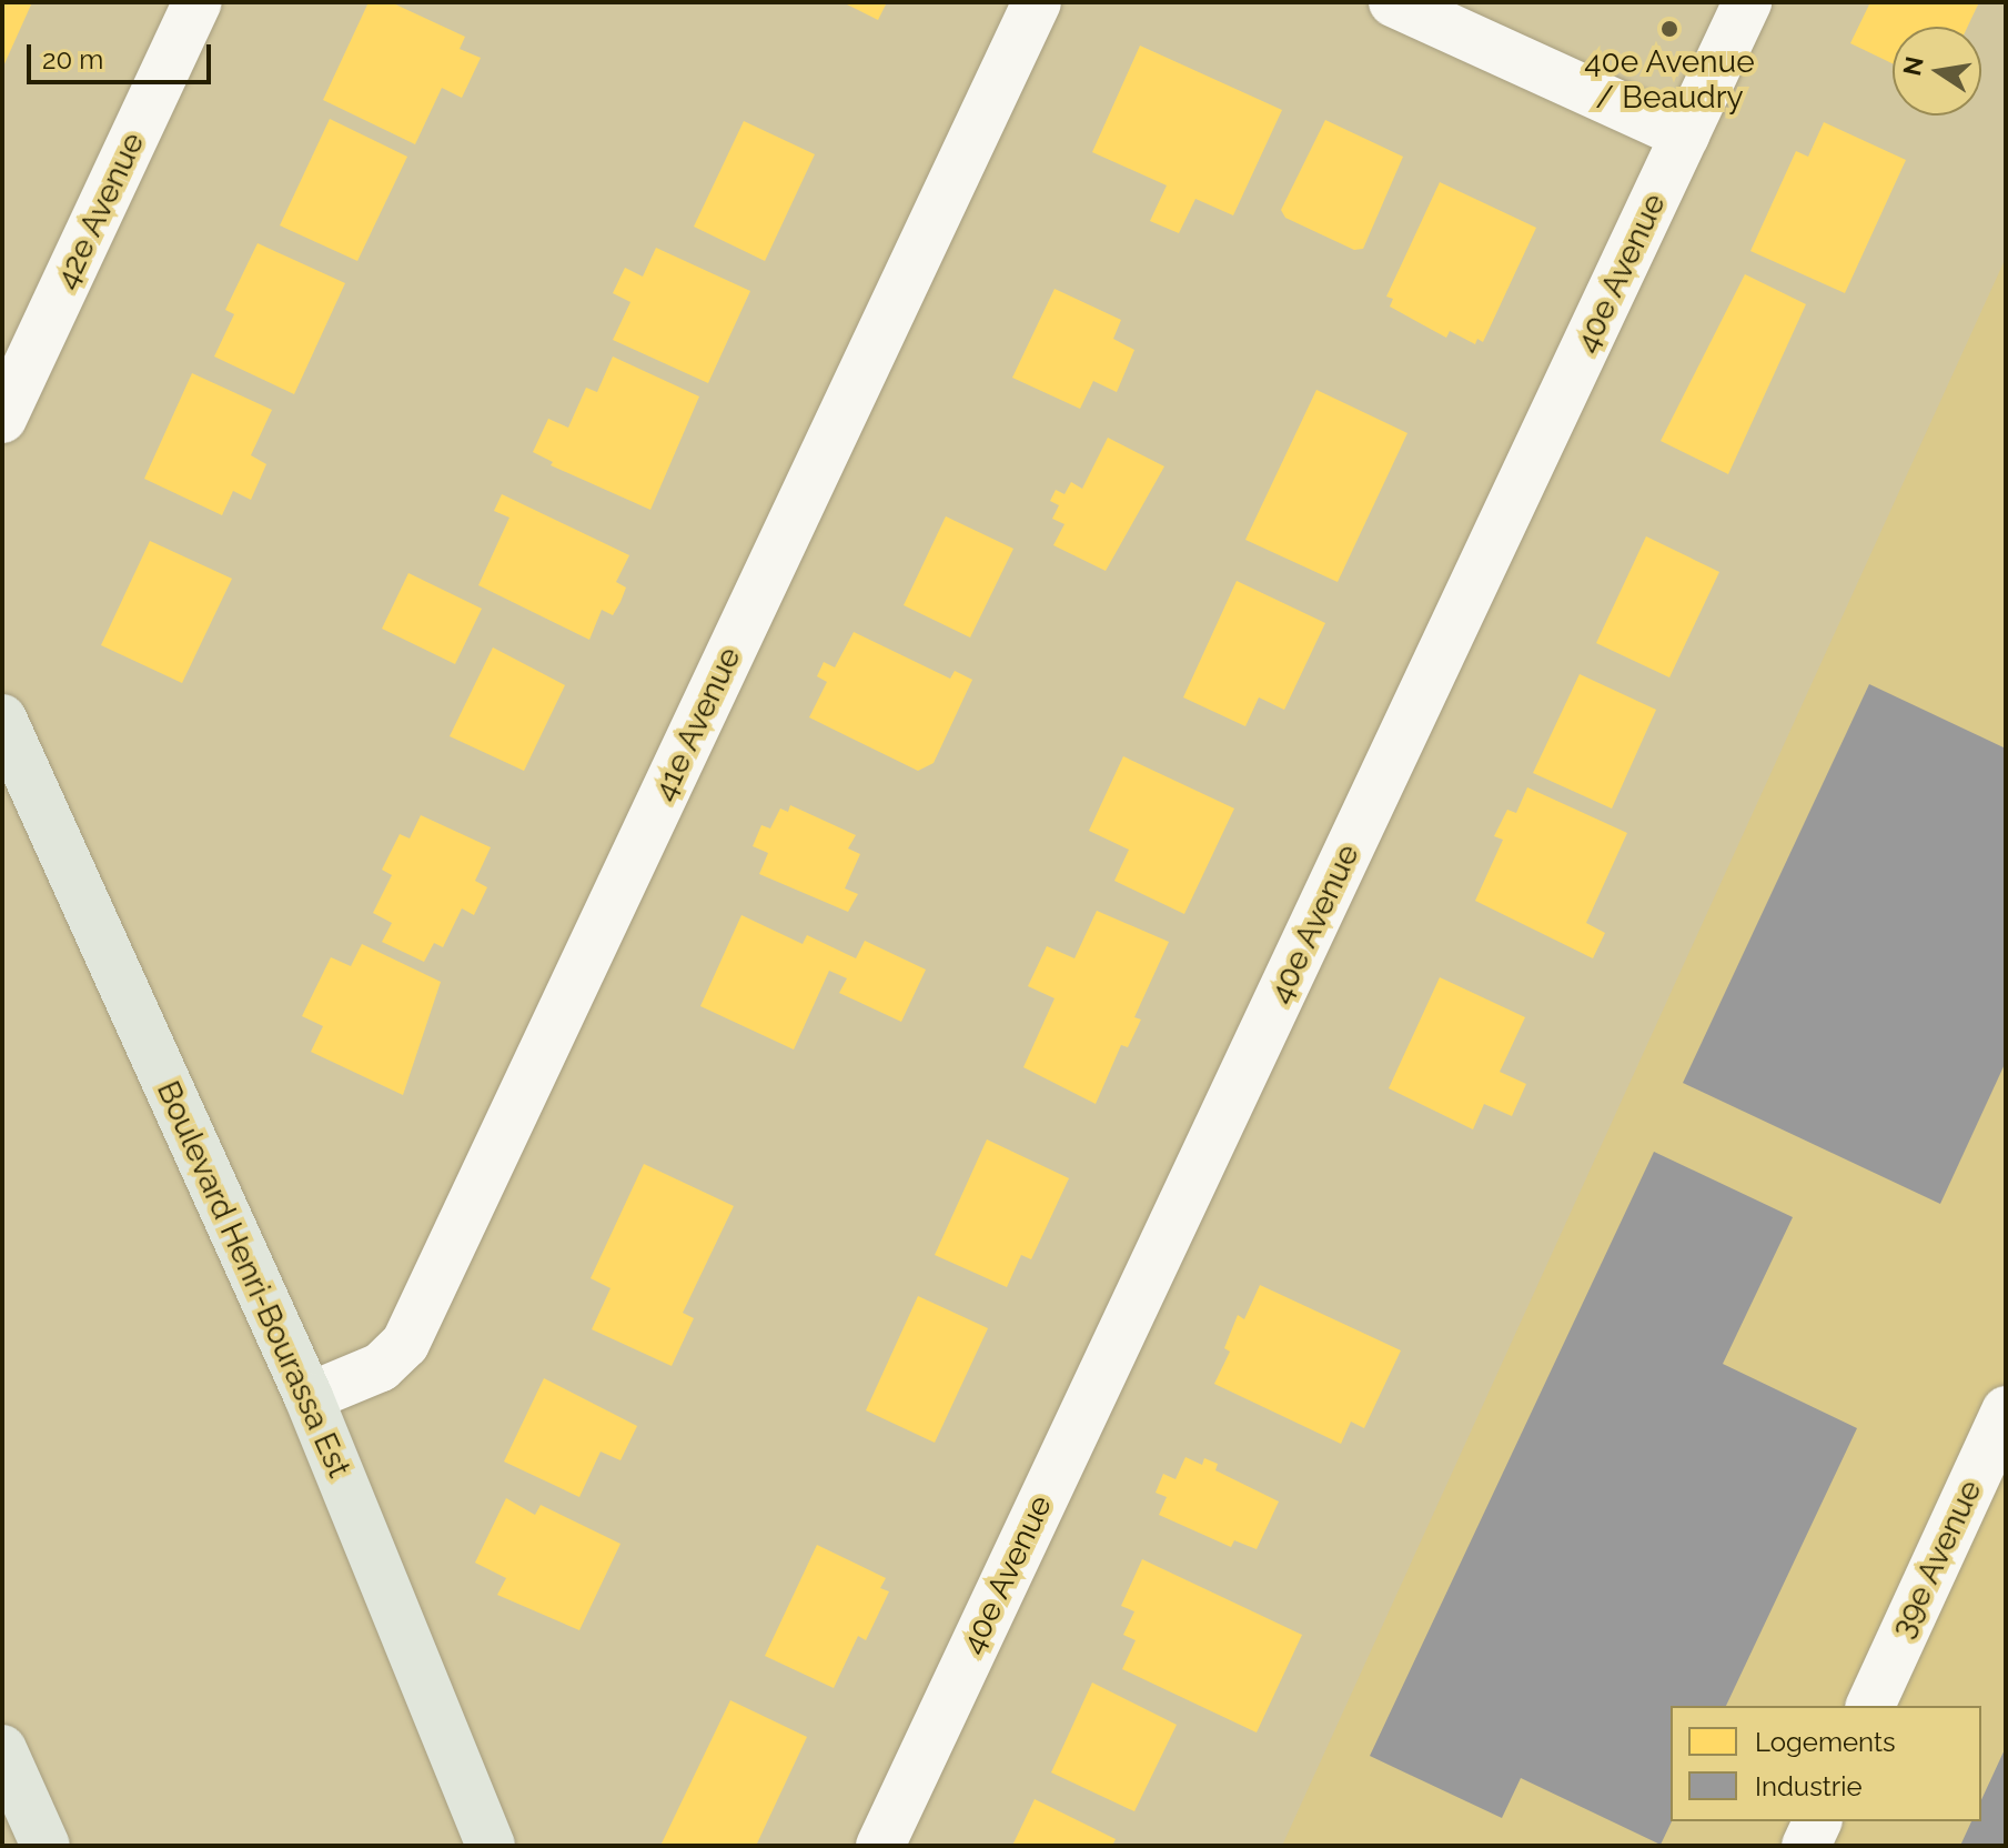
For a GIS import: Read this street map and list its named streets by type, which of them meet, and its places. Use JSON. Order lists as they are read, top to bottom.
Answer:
{
  "streets": {
    "main road": ["Boulevard Henri-Bourassa Est"],
    "street": [
      "42e Avenue",
      "40e Avenue",
      "41e Avenue",
      "39e Avenue"
    ]
  },
  "crossings": [
    ["41e Avenue", "Boulevard Henri-Bourassa Est"]
  ],
  "places": ["40e Avenue / Beaudry"],
  "legend": ["Logements", "Industrie"],
  "scale_bar": "20 m",
  "north": "left"
}
